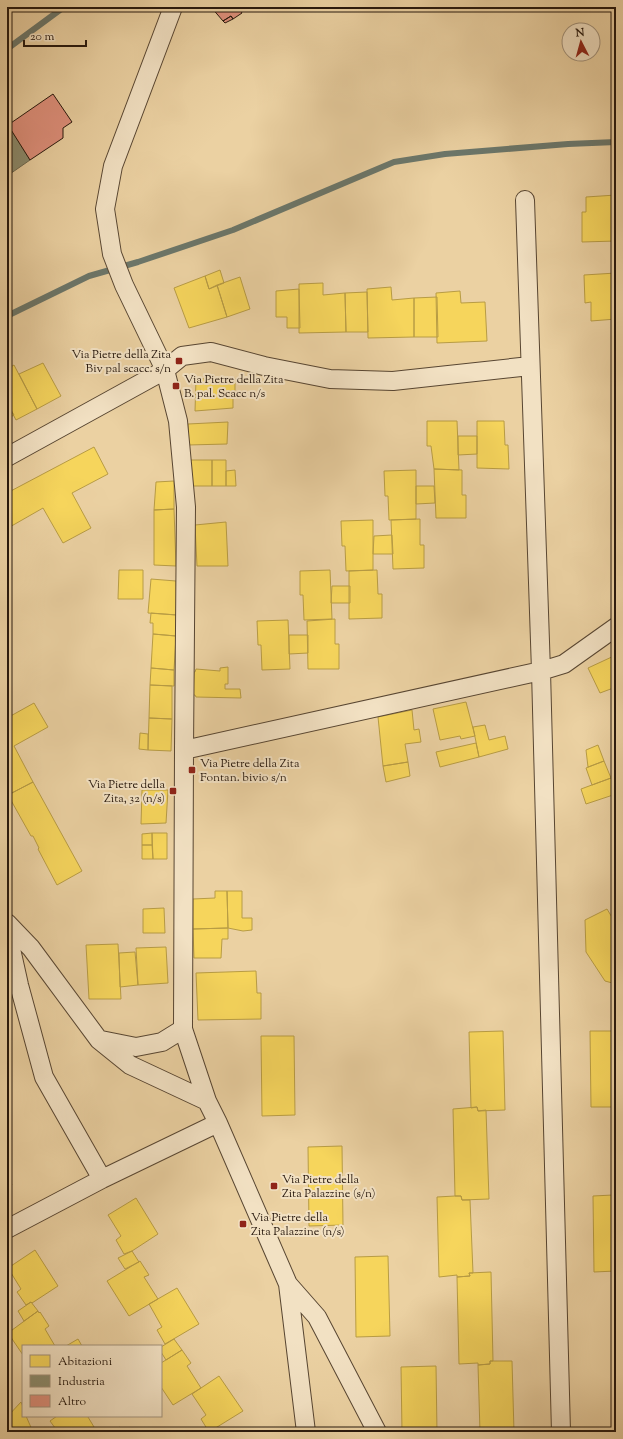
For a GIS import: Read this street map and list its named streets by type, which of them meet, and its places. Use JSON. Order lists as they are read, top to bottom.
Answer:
{
  "places": {
    "transit": [
      "Via Pietre della Zita Biv pal scacc. s/n",
      "Via Pietre della Zita B. pal. Scacc n/s",
      "Via Pietre della Zita Fontan. bivio s/n",
      "Via Pietre della Zita, 32 (n/s)",
      "Via Pietre della Zita Palazzine (s/n)",
      "Via Pietre della Zita Palazzine (n/s)"
    ]
  },
  "legend": ["Abitazioni", "Industria", "Altro"],
  "scale_bar": "20 m",
  "north": "top"
}
